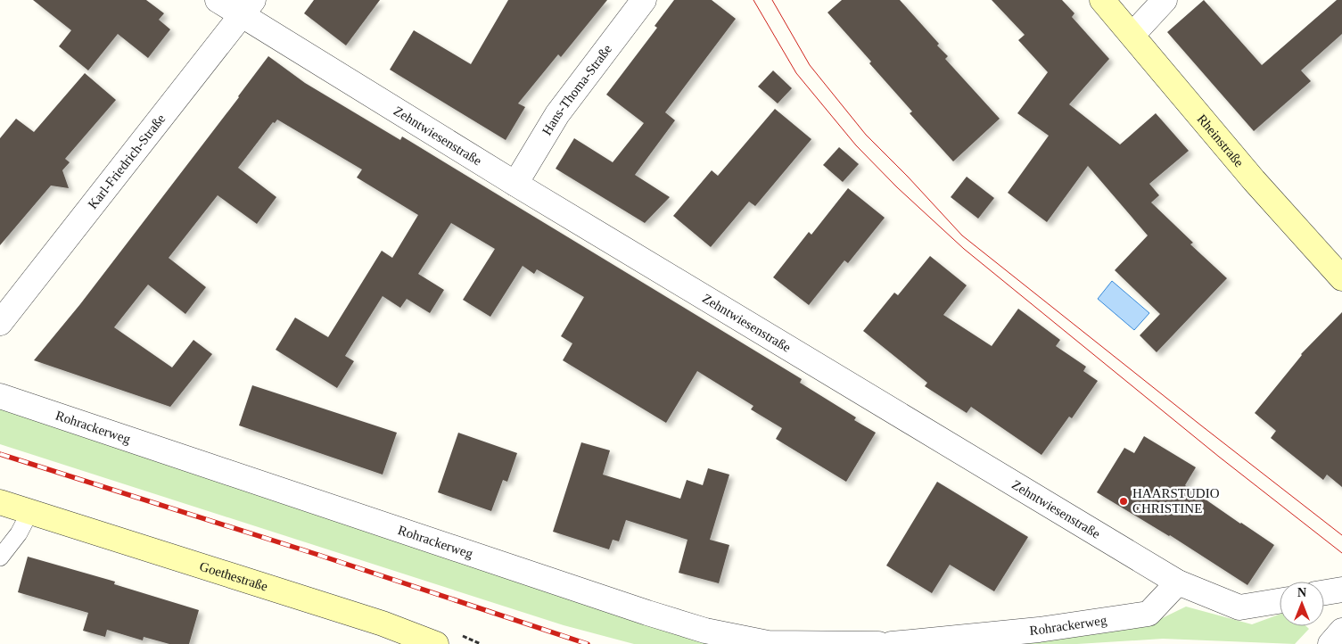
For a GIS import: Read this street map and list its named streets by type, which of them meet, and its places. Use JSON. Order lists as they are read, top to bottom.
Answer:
{
  "streets": {
    "street": [
      "Hans-Thoma-Straße",
      "Zehntwiesenstraße",
      "Rheinstraße",
      "Karl-Friedrich-Straße",
      "Rohrackerweg",
      "Goethestraße"
    ]
  },
  "crossings": [
    ["Hans-Thoma-Straße", "Zehntwiesenstraße"],
    ["Zehntwiesenstraße", "Karl-Friedrich-Straße"],
    ["Zehntwiesenstraße", "Rohrackerweg"]
  ],
  "places": ["HAARSTUDIO CHRISTINE"],
  "north": "top"
}
